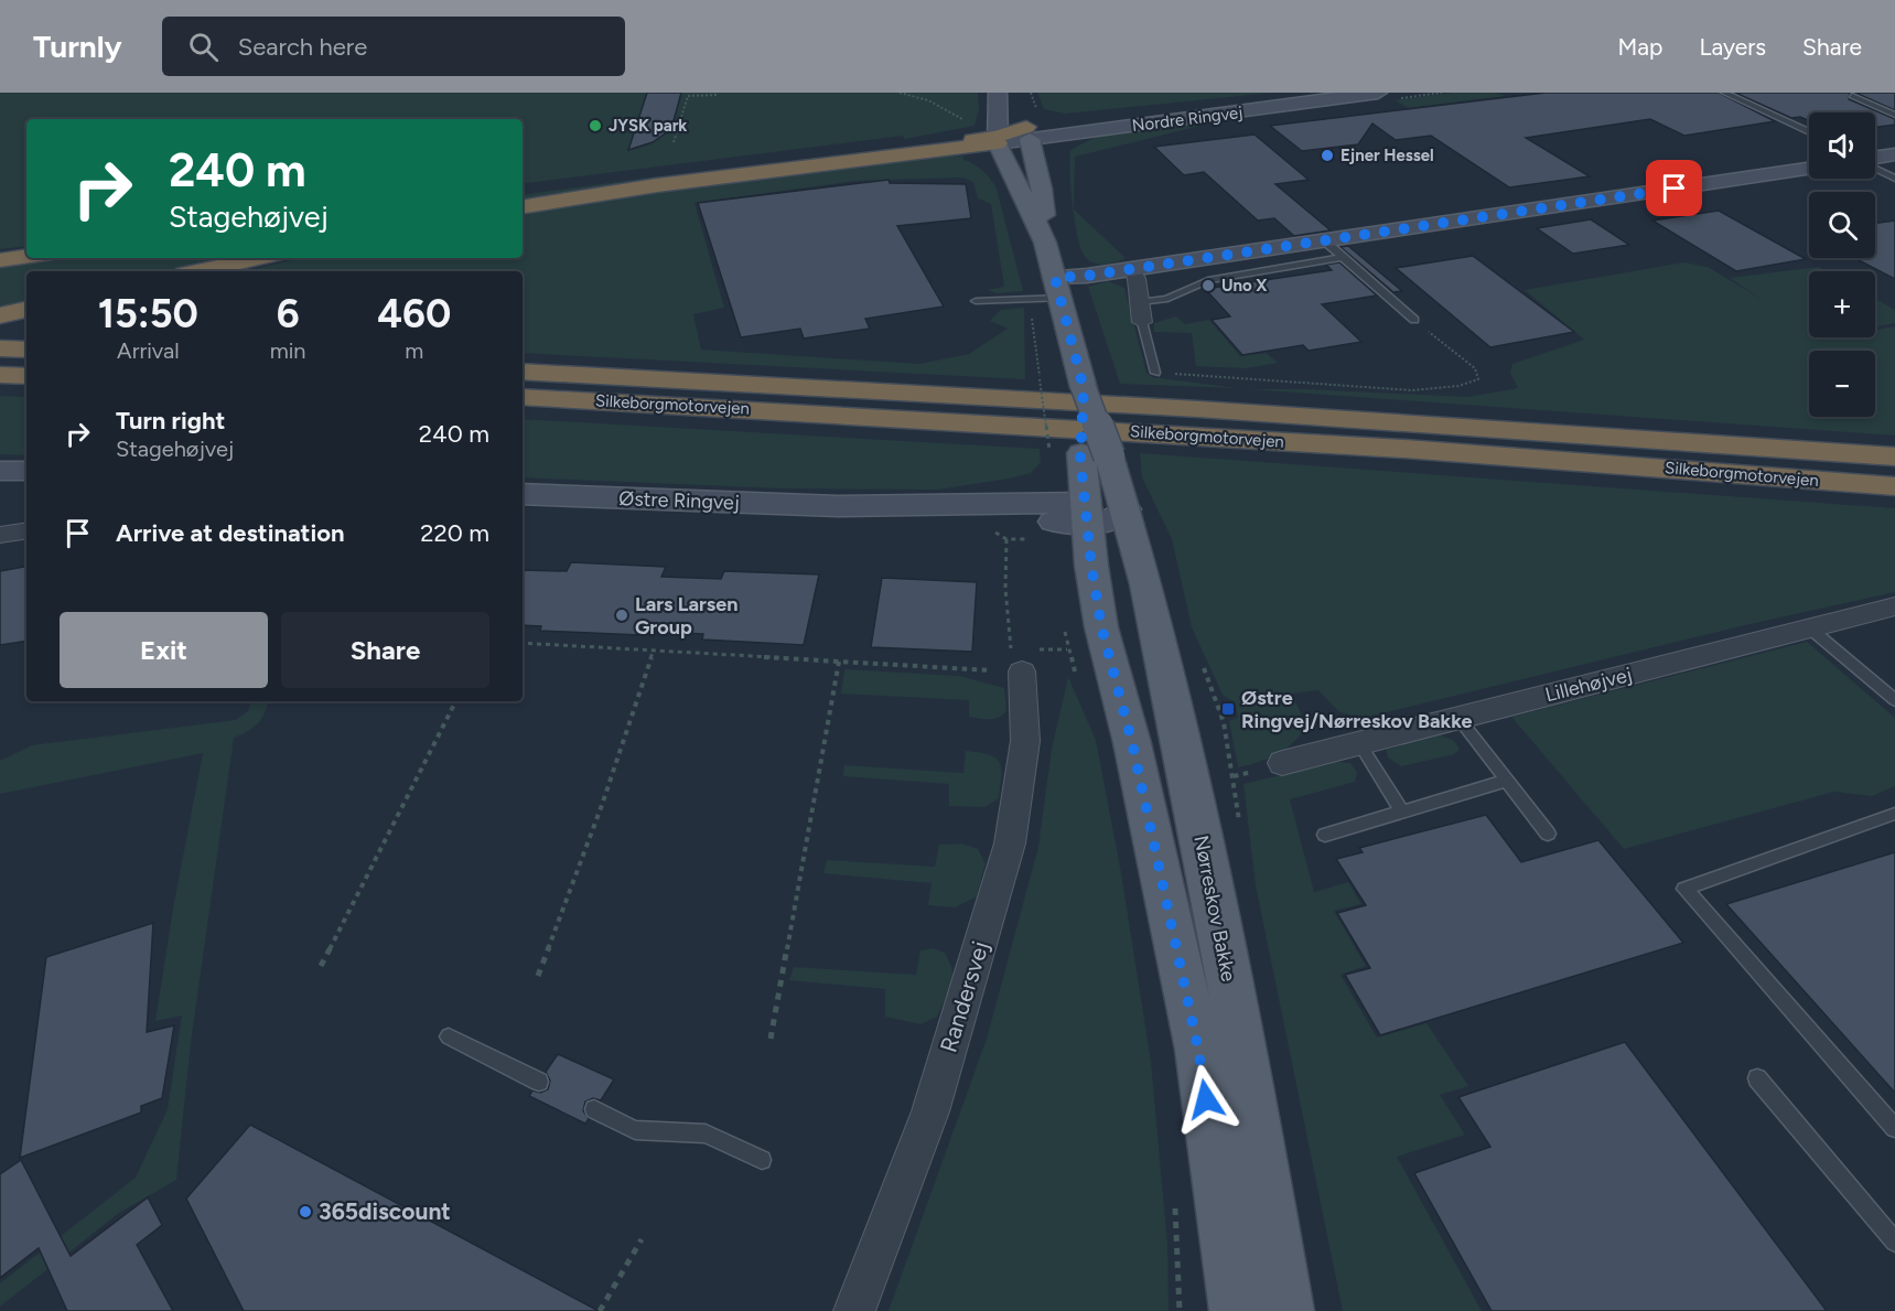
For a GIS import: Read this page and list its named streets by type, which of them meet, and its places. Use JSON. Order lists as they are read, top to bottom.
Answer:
{
  "streets": {
    "highway": ["Silkeborgmotorvejen"],
    "main road": ["Nordre Ringvej", "Østre Ringvej", "Nørreskov Bakke"],
    "street": ["Lillehøjvej", "Randersvej"]
  },
  "crossings": [
    ["Nordre Ringvej", "Nørreskov Bakke"],
    ["Østre Ringvej", "Nørreskov Bakke"]
  ],
  "places": {
    "other": [
      "JYSK park",
      "Ejner Hessel",
      "Uno X",
      "Lars Larsen Group",
      "365discount"
    ],
    "transit": ["Østre Ringvej/Nørreskov Bakke"]
  },
  "page": {
    "header": "Turnly",
    "search": "Search here",
    "nav": ["Map", "Layers", "Share"],
    "map_buttons": ["+", "−"],
    "turn": ["240 m", "Stagehøjvej"],
    "eta": [
      "15:50",
      "Arrival",
      "6",
      "min",
      "460",
      "m"
    ],
    "list": [
      {
        "name": "Turn right",
        "note": "Stagehøjvej",
        "value": "240 m"
      },
      {
        "name": "Arrive at destination",
        "value": "220 m"
      }
    ],
    "buttons": ["Exit", "Share"]
  }
}
